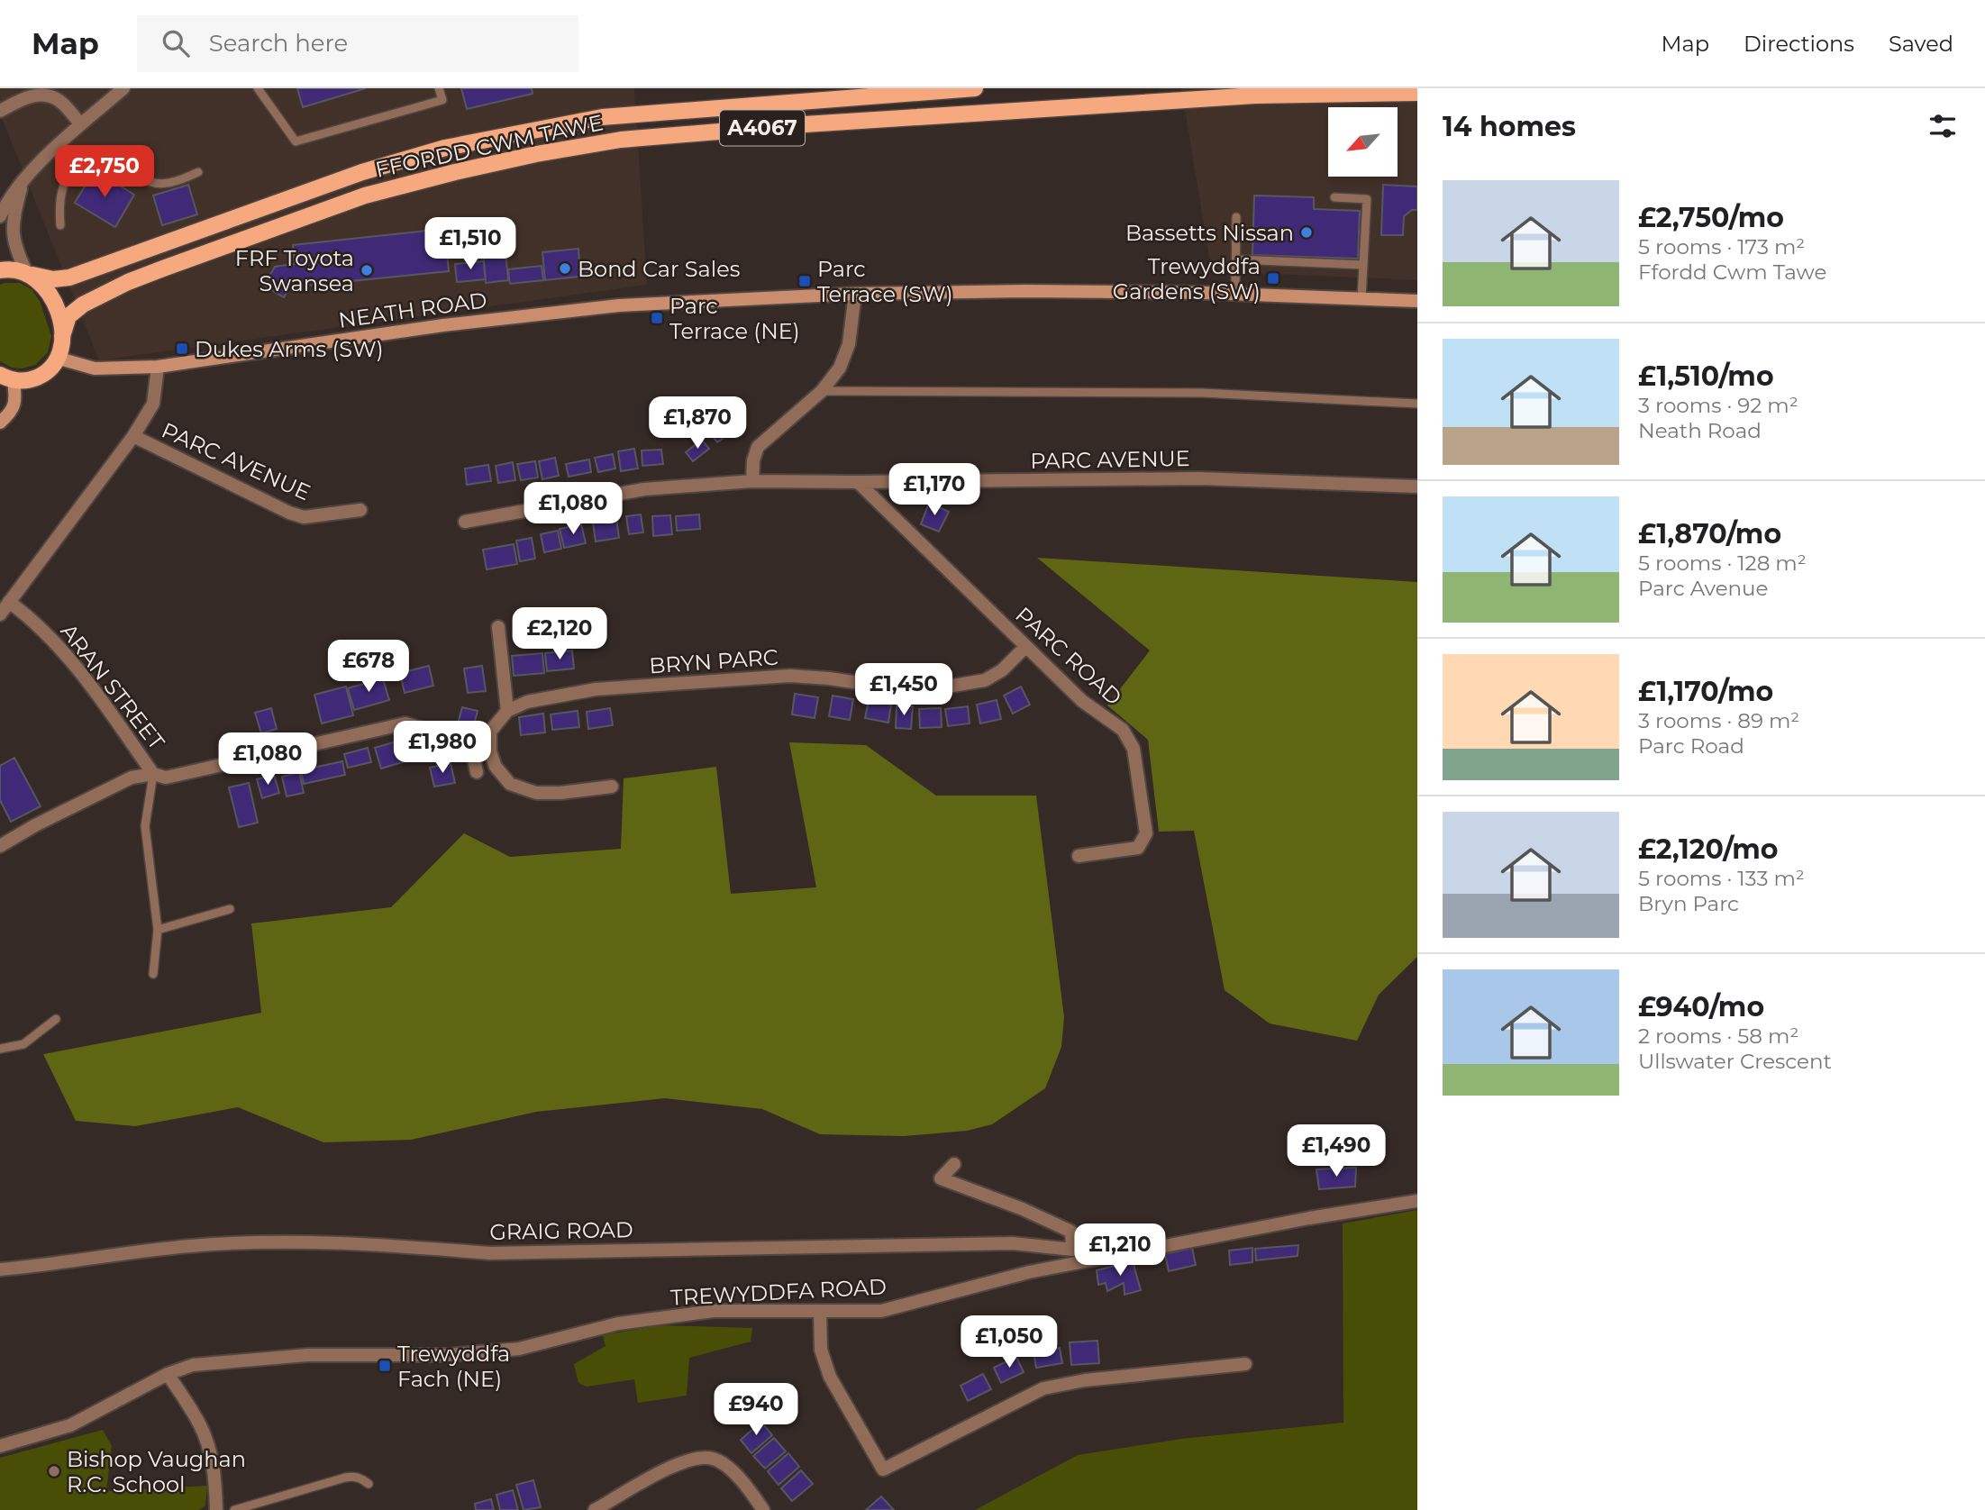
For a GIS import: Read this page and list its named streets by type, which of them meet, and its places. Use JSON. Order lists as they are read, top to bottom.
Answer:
{
  "streets": {
    "main road": ["A4067", "FFORDD CWM TAWE", "NEATH ROAD"],
    "street": [
      "PARC AVENUE",
      "PARC ROAD",
      "BRYN PARC",
      "ARAN STREET",
      "GRAIG ROAD",
      "TREWYDDFA ROAD"
    ]
  },
  "crossings": [
    ["PARC AVENUE", "PARC ROAD"],
    ["PARC ROAD", "BRYN PARC"],
    ["GRAIG ROAD", "TREWYDDFA ROAD"]
  ],
  "places": {
    "other": [
      "Bassetts Nissan",
      "Bond Car Sales",
      "FRF Toyota Swansea",
      "Bishop Vaughan R.C. School"
    ],
    "transit": [
      "Trewyddfa Gardens (SW)",
      "Parc Terrace (SW)",
      "Parc Terrace (NE)",
      "Dukes Arms (SW)",
      "Trewyddfa Fach (NE)"
    ]
  },
  "north": "bottom left",
  "page": {
    "header": "Map",
    "search": "Search here",
    "nav": ["Map", "Directions", "Saved"],
    "heading": "14 homes",
    "price": [
      "£2,750",
      "£1,510",
      "£1,870",
      "£1,170",
      "£1,080",
      "£2,120",
      "£678",
      "£1,450",
      "£1,980",
      "£1,080",
      "£1,490",
      "£1,210",
      "£1,050",
      "£940"
    ],
    "list": [
      {
        "name": "£2,750/mo",
        "note": "5 rooms · 173 m² · Ffordd Cwm Tawe"
      },
      {
        "name": "£1,510/mo",
        "note": "3 rooms · 92 m² · Neath Road"
      },
      {
        "name": "£1,870/mo",
        "note": "5 rooms · 128 m² · Parc Avenue"
      },
      {
        "name": "£1,170/mo",
        "note": "3 rooms · 89 m² · Parc Road"
      },
      {
        "name": "£2,120/mo",
        "note": "5 rooms · 133 m² · Bryn Parc"
      },
      {
        "name": "£940/mo",
        "note": "2 rooms · 58 m² · Ullswater Crescent"
      }
    ]
  }
}
